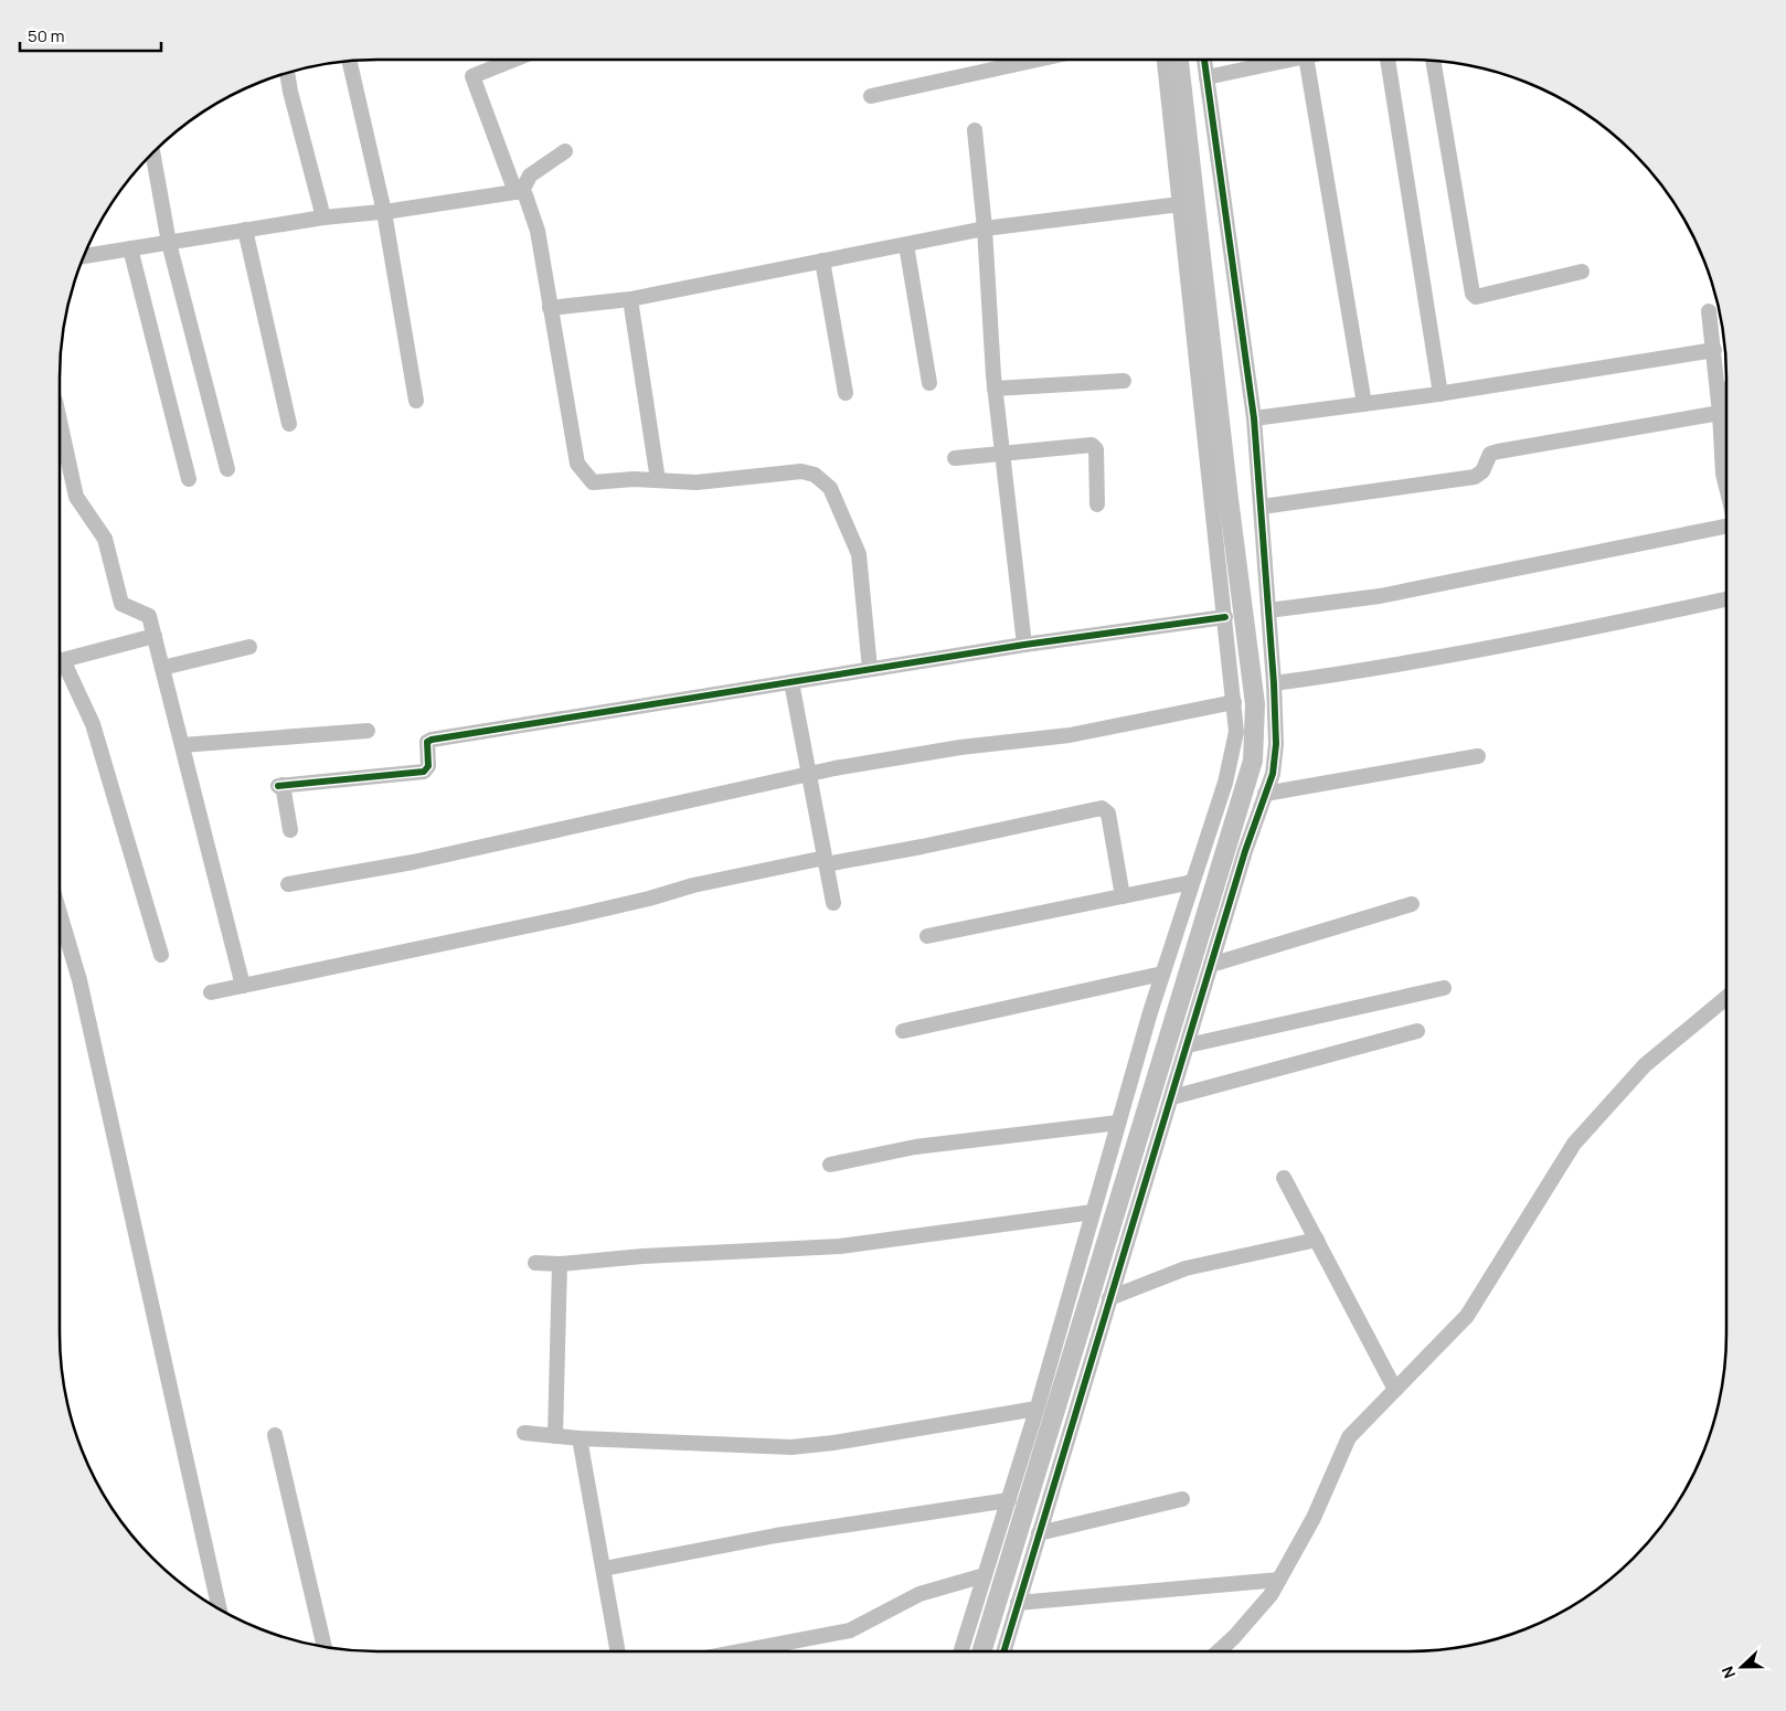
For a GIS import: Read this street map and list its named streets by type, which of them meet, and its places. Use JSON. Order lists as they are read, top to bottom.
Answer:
{
  "scale_bar": "50 m",
  "north": "left"
}
